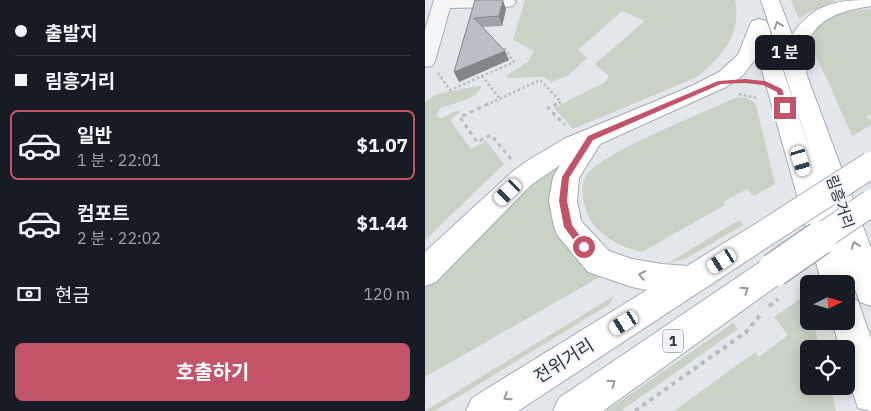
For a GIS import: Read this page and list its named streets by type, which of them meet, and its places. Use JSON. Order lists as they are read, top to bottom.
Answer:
{
  "streets": {
    "main road": ["림흥거리", "1", "전위거리"]
  },
  "north": "right",
  "page": {
    "banner": ["출발지", "림흥거리"],
    "bubble": "1 분",
    "list": [
      {
        "name": "일반",
        "note": "1 분 · 22:01",
        "value": "$1.07"
      },
      {
        "name": "컴포트",
        "note": "2 분 · 22:02",
        "value": "$1.44"
      }
    ],
    "pay": ["현금", "120 m"],
    "buttons": "호출하기"
  }
}
